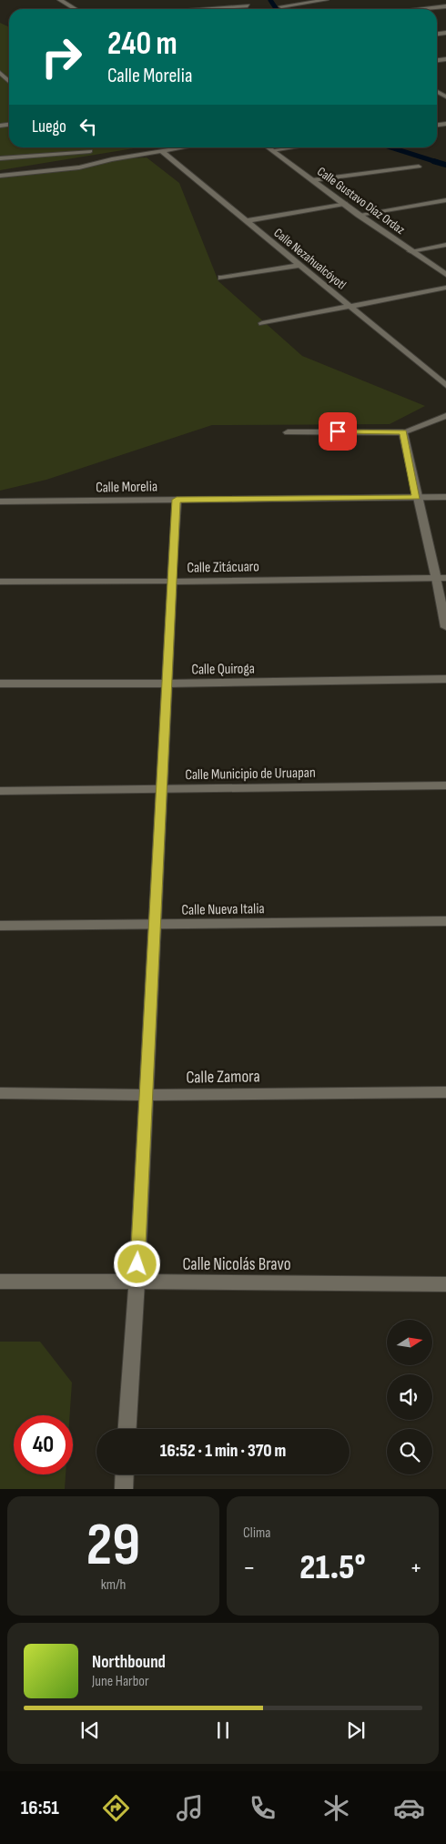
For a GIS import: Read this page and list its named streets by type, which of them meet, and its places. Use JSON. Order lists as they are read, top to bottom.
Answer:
{
  "streets": {
    "street": [
      "Calle Gustavo Díaz Ordaz",
      "Calle Nezahualcóyotl",
      "Calle Morelia",
      "Calle Zitácuaro",
      "Calle Quiroga",
      "Calle Municipio de Uruapan",
      "Calle Nueva Italia",
      "Calle Zamora",
      "Calle Nicolás Bravo"
    ]
  },
  "north": "right",
  "page": {
    "turn": ["240 m", "Calle Morelia"],
    "then": "Luego",
    "limit": "40",
    "trip": "16:52 · 1 min · 370 m",
    "tile": [
      ["29", "km/h"],
      "Clima"
    ],
    "heat": ["−", "21.5°", "+"],
    "song": ["Northbound", "June Harbor"],
    "tabs": "16:51"
  }
}
